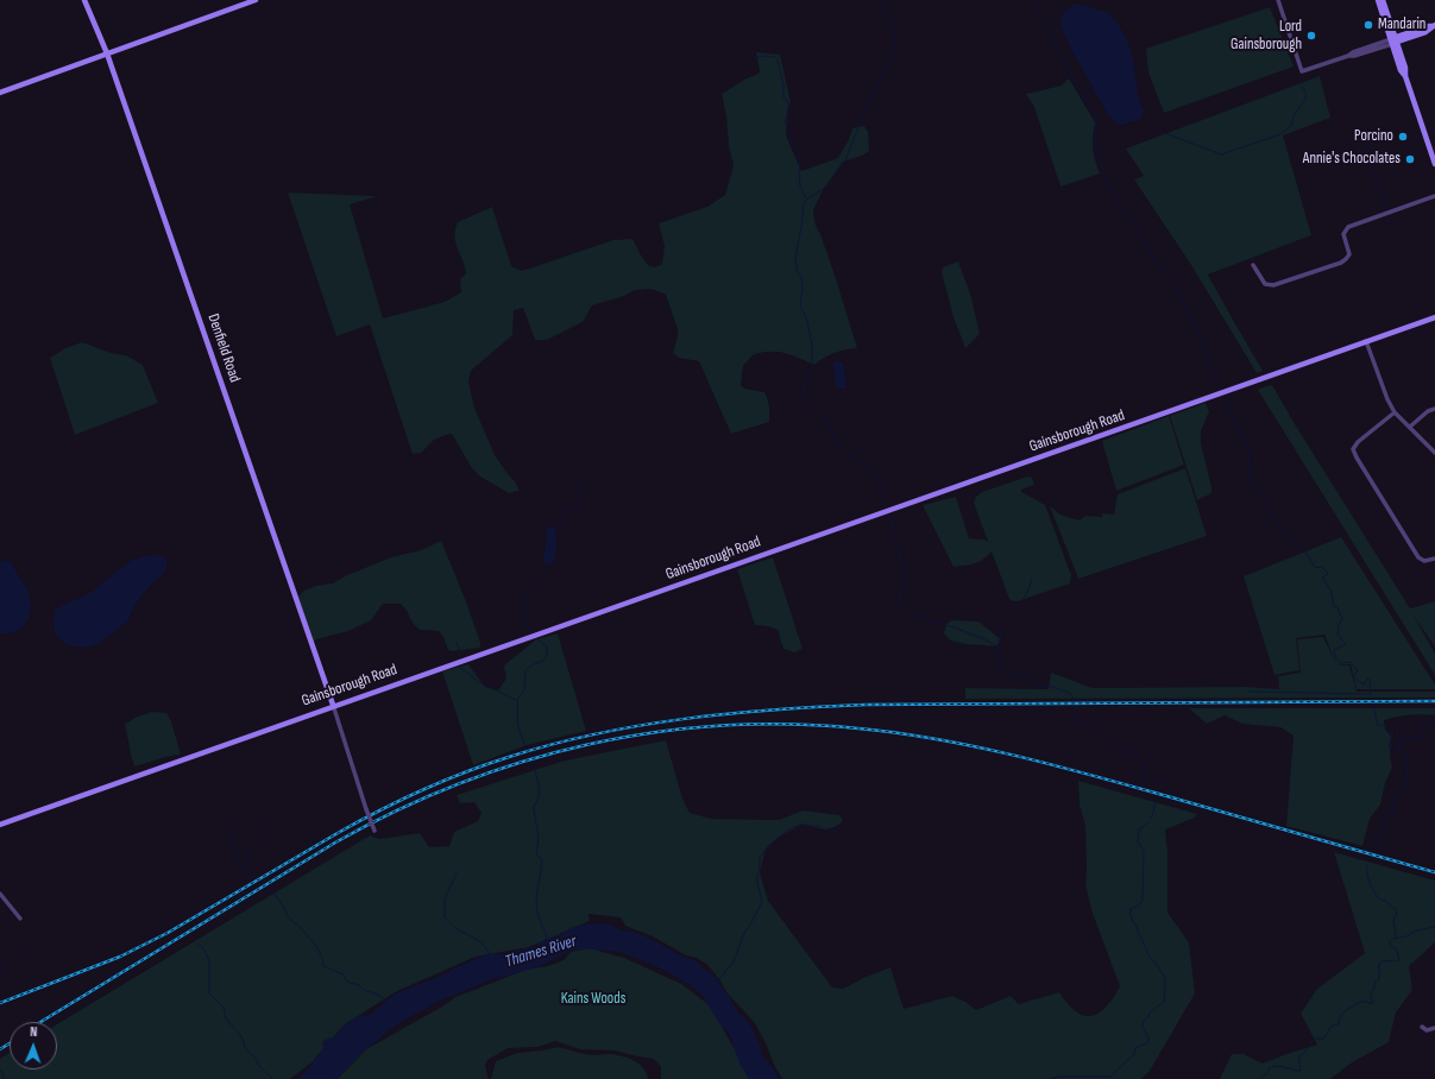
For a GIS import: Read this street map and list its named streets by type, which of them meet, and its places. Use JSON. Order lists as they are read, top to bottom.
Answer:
{
  "streets": {
    "main road": ["Denfield Road", "Gainsborough Road"]
  },
  "crossings": [
    ["Denfield Road", "Gainsborough Road"]
  ],
  "water": ["Thames River"],
  "parks": ["Kains Woods"],
  "places": [
    "Mandarin",
    "Lord Gainsborough",
    "Porcino",
    "Annie's Chocolates"
  ],
  "north": "top"
}
